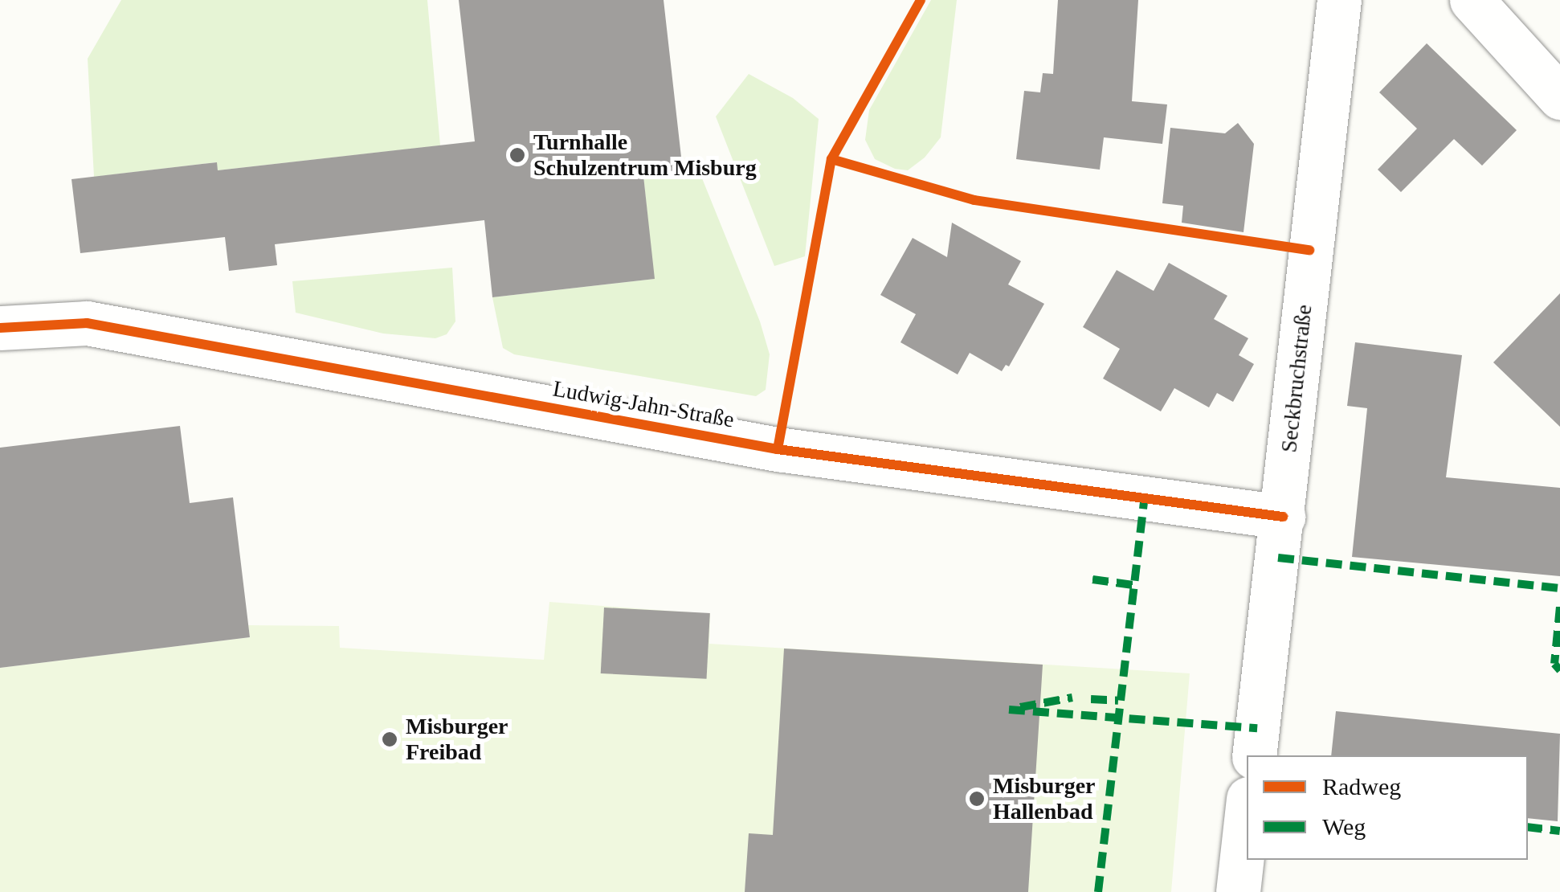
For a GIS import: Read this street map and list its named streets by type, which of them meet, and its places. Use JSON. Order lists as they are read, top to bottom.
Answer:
{
  "streets": {
    "street": ["Seckbruchstraße", "Ludwig-Jahn-Straße"]
  },
  "crossings": [
    ["Seckbruchstraße", "Ludwig-Jahn-Straße"]
  ],
  "places": ["Turnhalle Schulzentrum Misburg", "Misburger Freibad", "Misburger Hallenbad"],
  "legend": ["Radweg", "Weg"]
}
